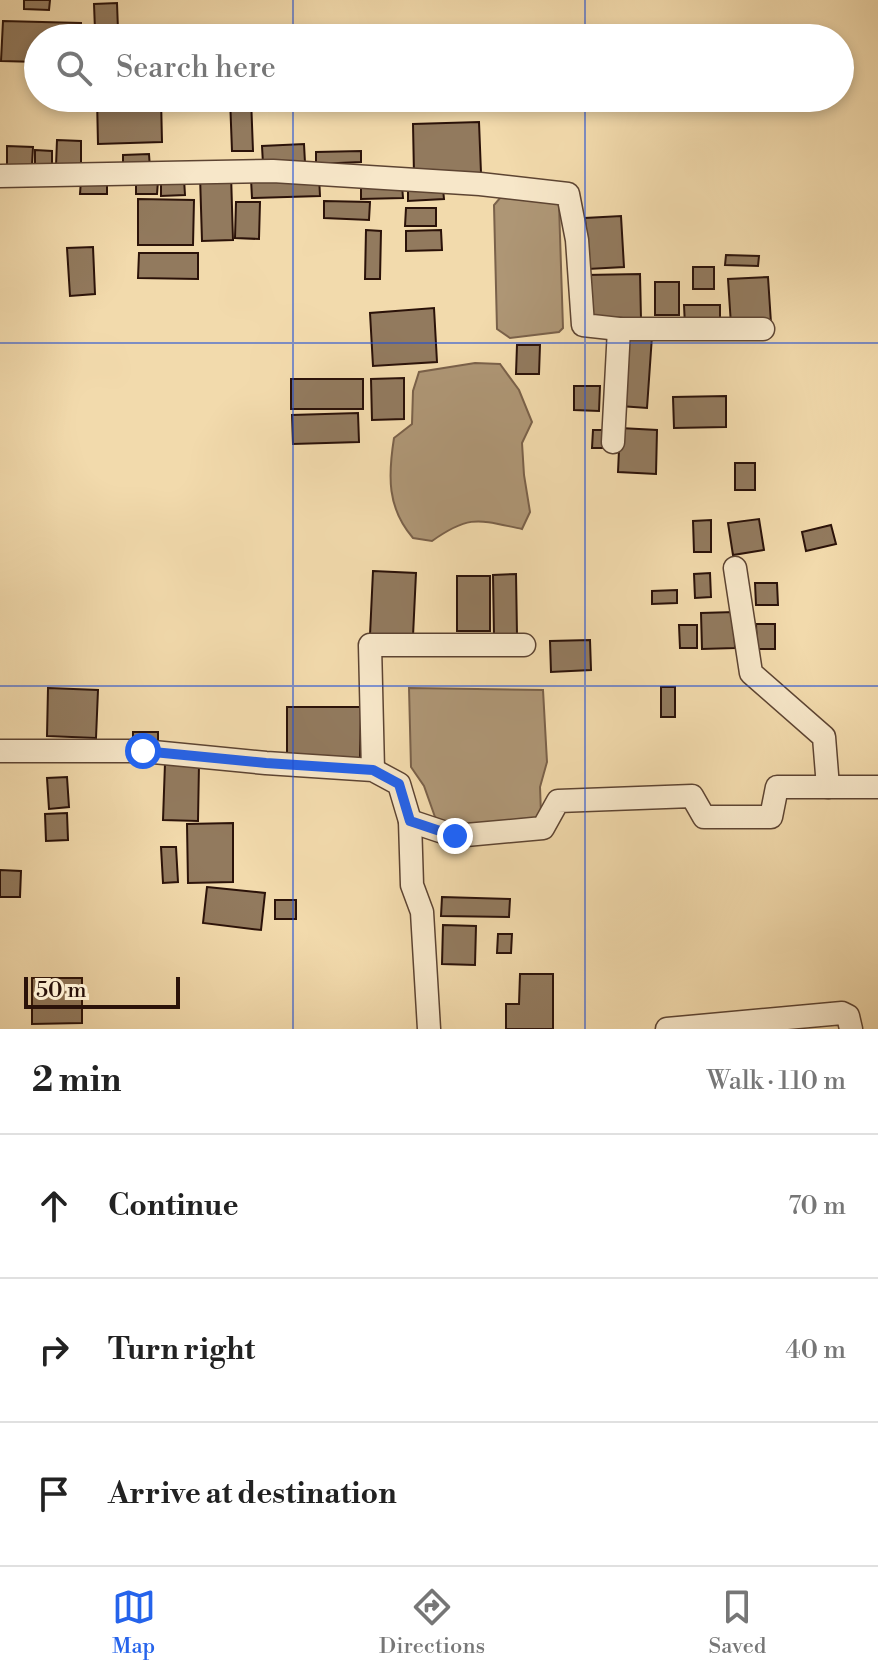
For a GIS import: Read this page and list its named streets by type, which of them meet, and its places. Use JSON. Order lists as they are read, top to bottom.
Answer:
{
  "scale_bar": "50 m",
  "page": {
    "search": "Search here",
    "scale": "50 m",
    "heading": ["2 min", "Walk · 110 m"],
    "list": [
      ["Continue", "70 m"],
      ["Turn right", "40 m"],
      "Arrive at destination"
    ],
    "nav": ["Map", "Directions", "Saved"]
  }
}
